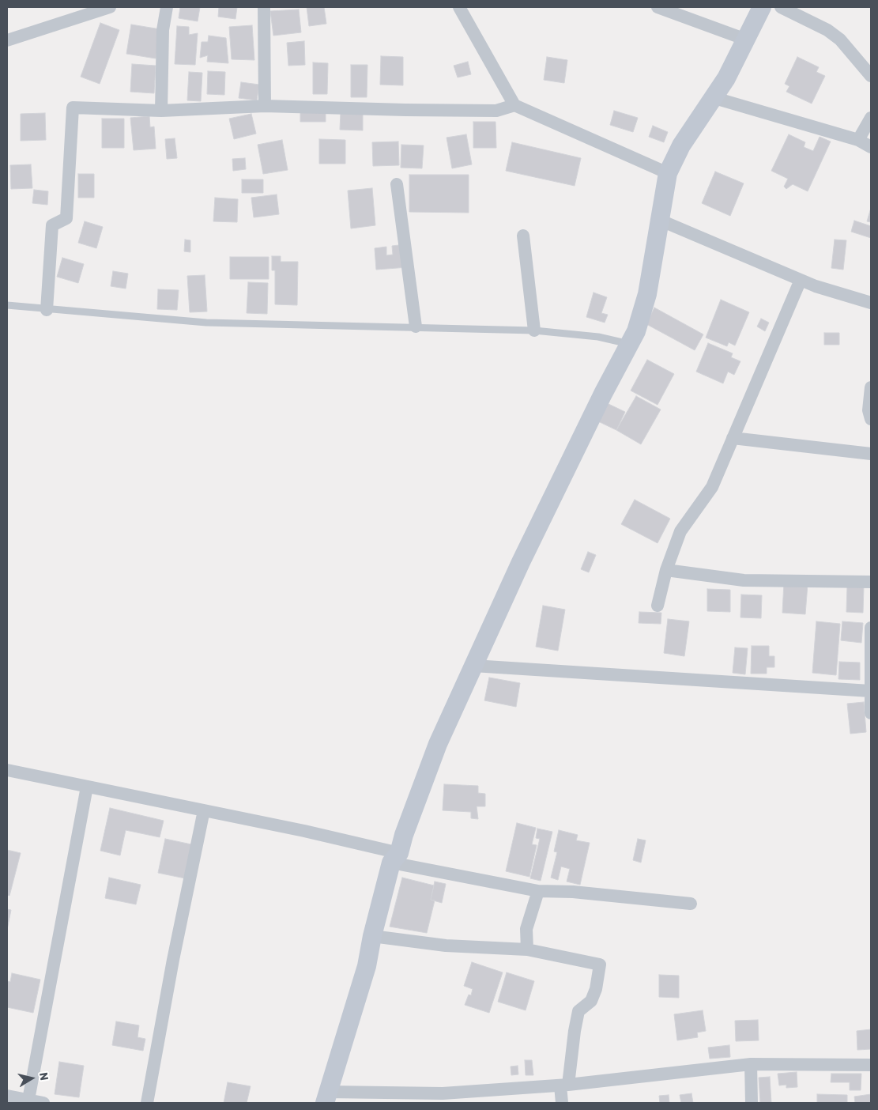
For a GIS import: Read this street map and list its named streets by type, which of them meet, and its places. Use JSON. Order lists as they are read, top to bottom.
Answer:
{
  "north": "right"
}
